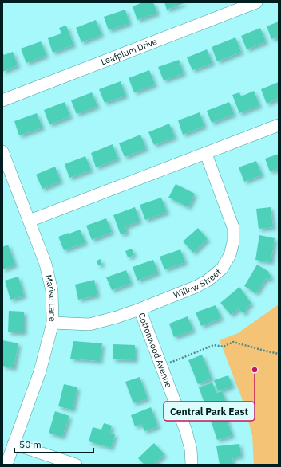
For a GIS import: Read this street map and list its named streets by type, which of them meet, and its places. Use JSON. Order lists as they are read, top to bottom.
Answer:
{
  "streets": {
    "street": [
      "Leafplum Drive",
      "Willow Street",
      "Marisu Lane",
      "Cottonwood Avenue"
    ]
  },
  "crossings": [
    ["Willow Street", "Marisu Lane"],
    ["Willow Street", "Cottonwood Avenue"]
  ],
  "places": ["Central Park East"],
  "scale_bar": "50 m"
}
